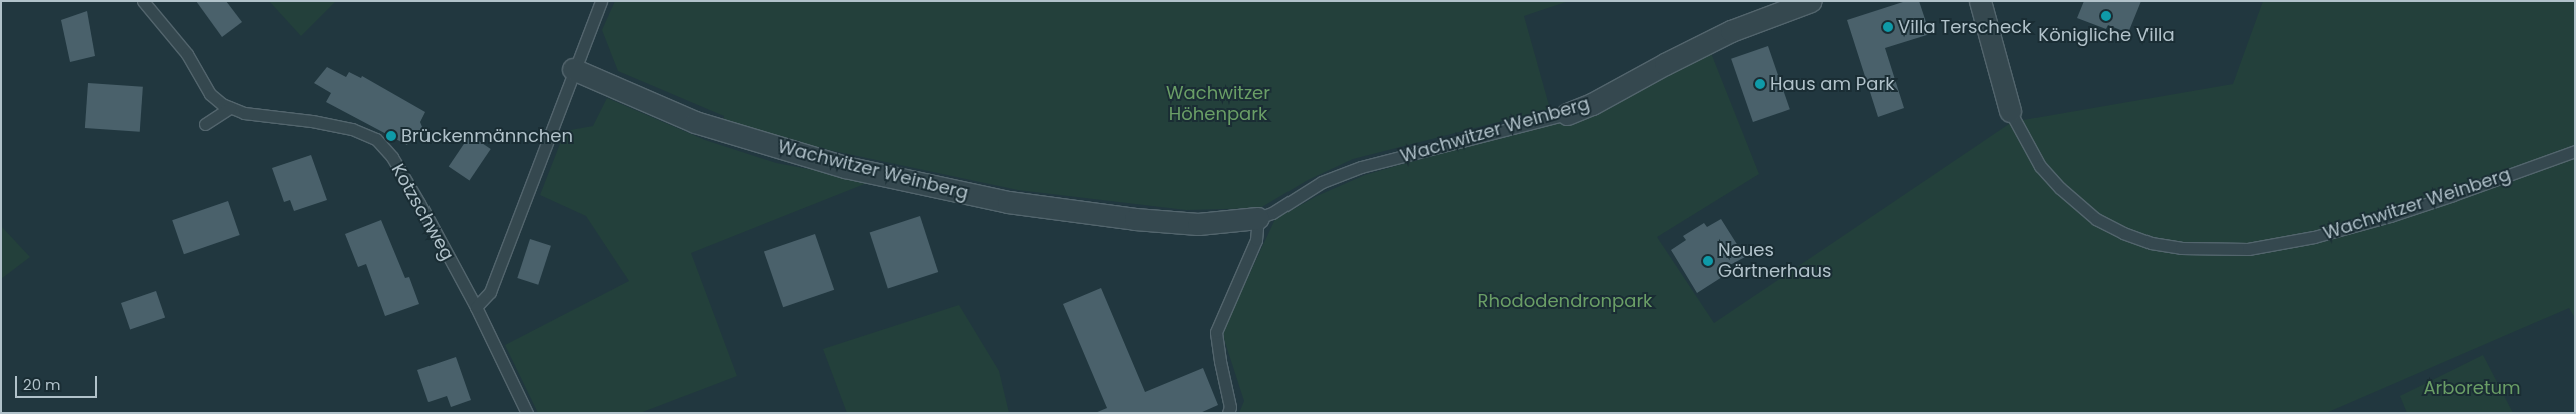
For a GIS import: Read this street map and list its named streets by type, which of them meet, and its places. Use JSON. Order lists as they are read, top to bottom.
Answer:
{
  "streets": {
    "street": ["Wachwitzer Weinberg"],
    "lane": ["Kotzschweg"]
  },
  "parks": ["Wachwitzer Höhenpark", "Rhododendronpark", "Arboretum"],
  "places": [
    "Königliche Villa",
    "Villa Terscheck",
    "Haus am Park",
    "Brückenmännchen",
    "Neues Gärtnerhaus"
  ],
  "scale_bar": "20 m"
}
